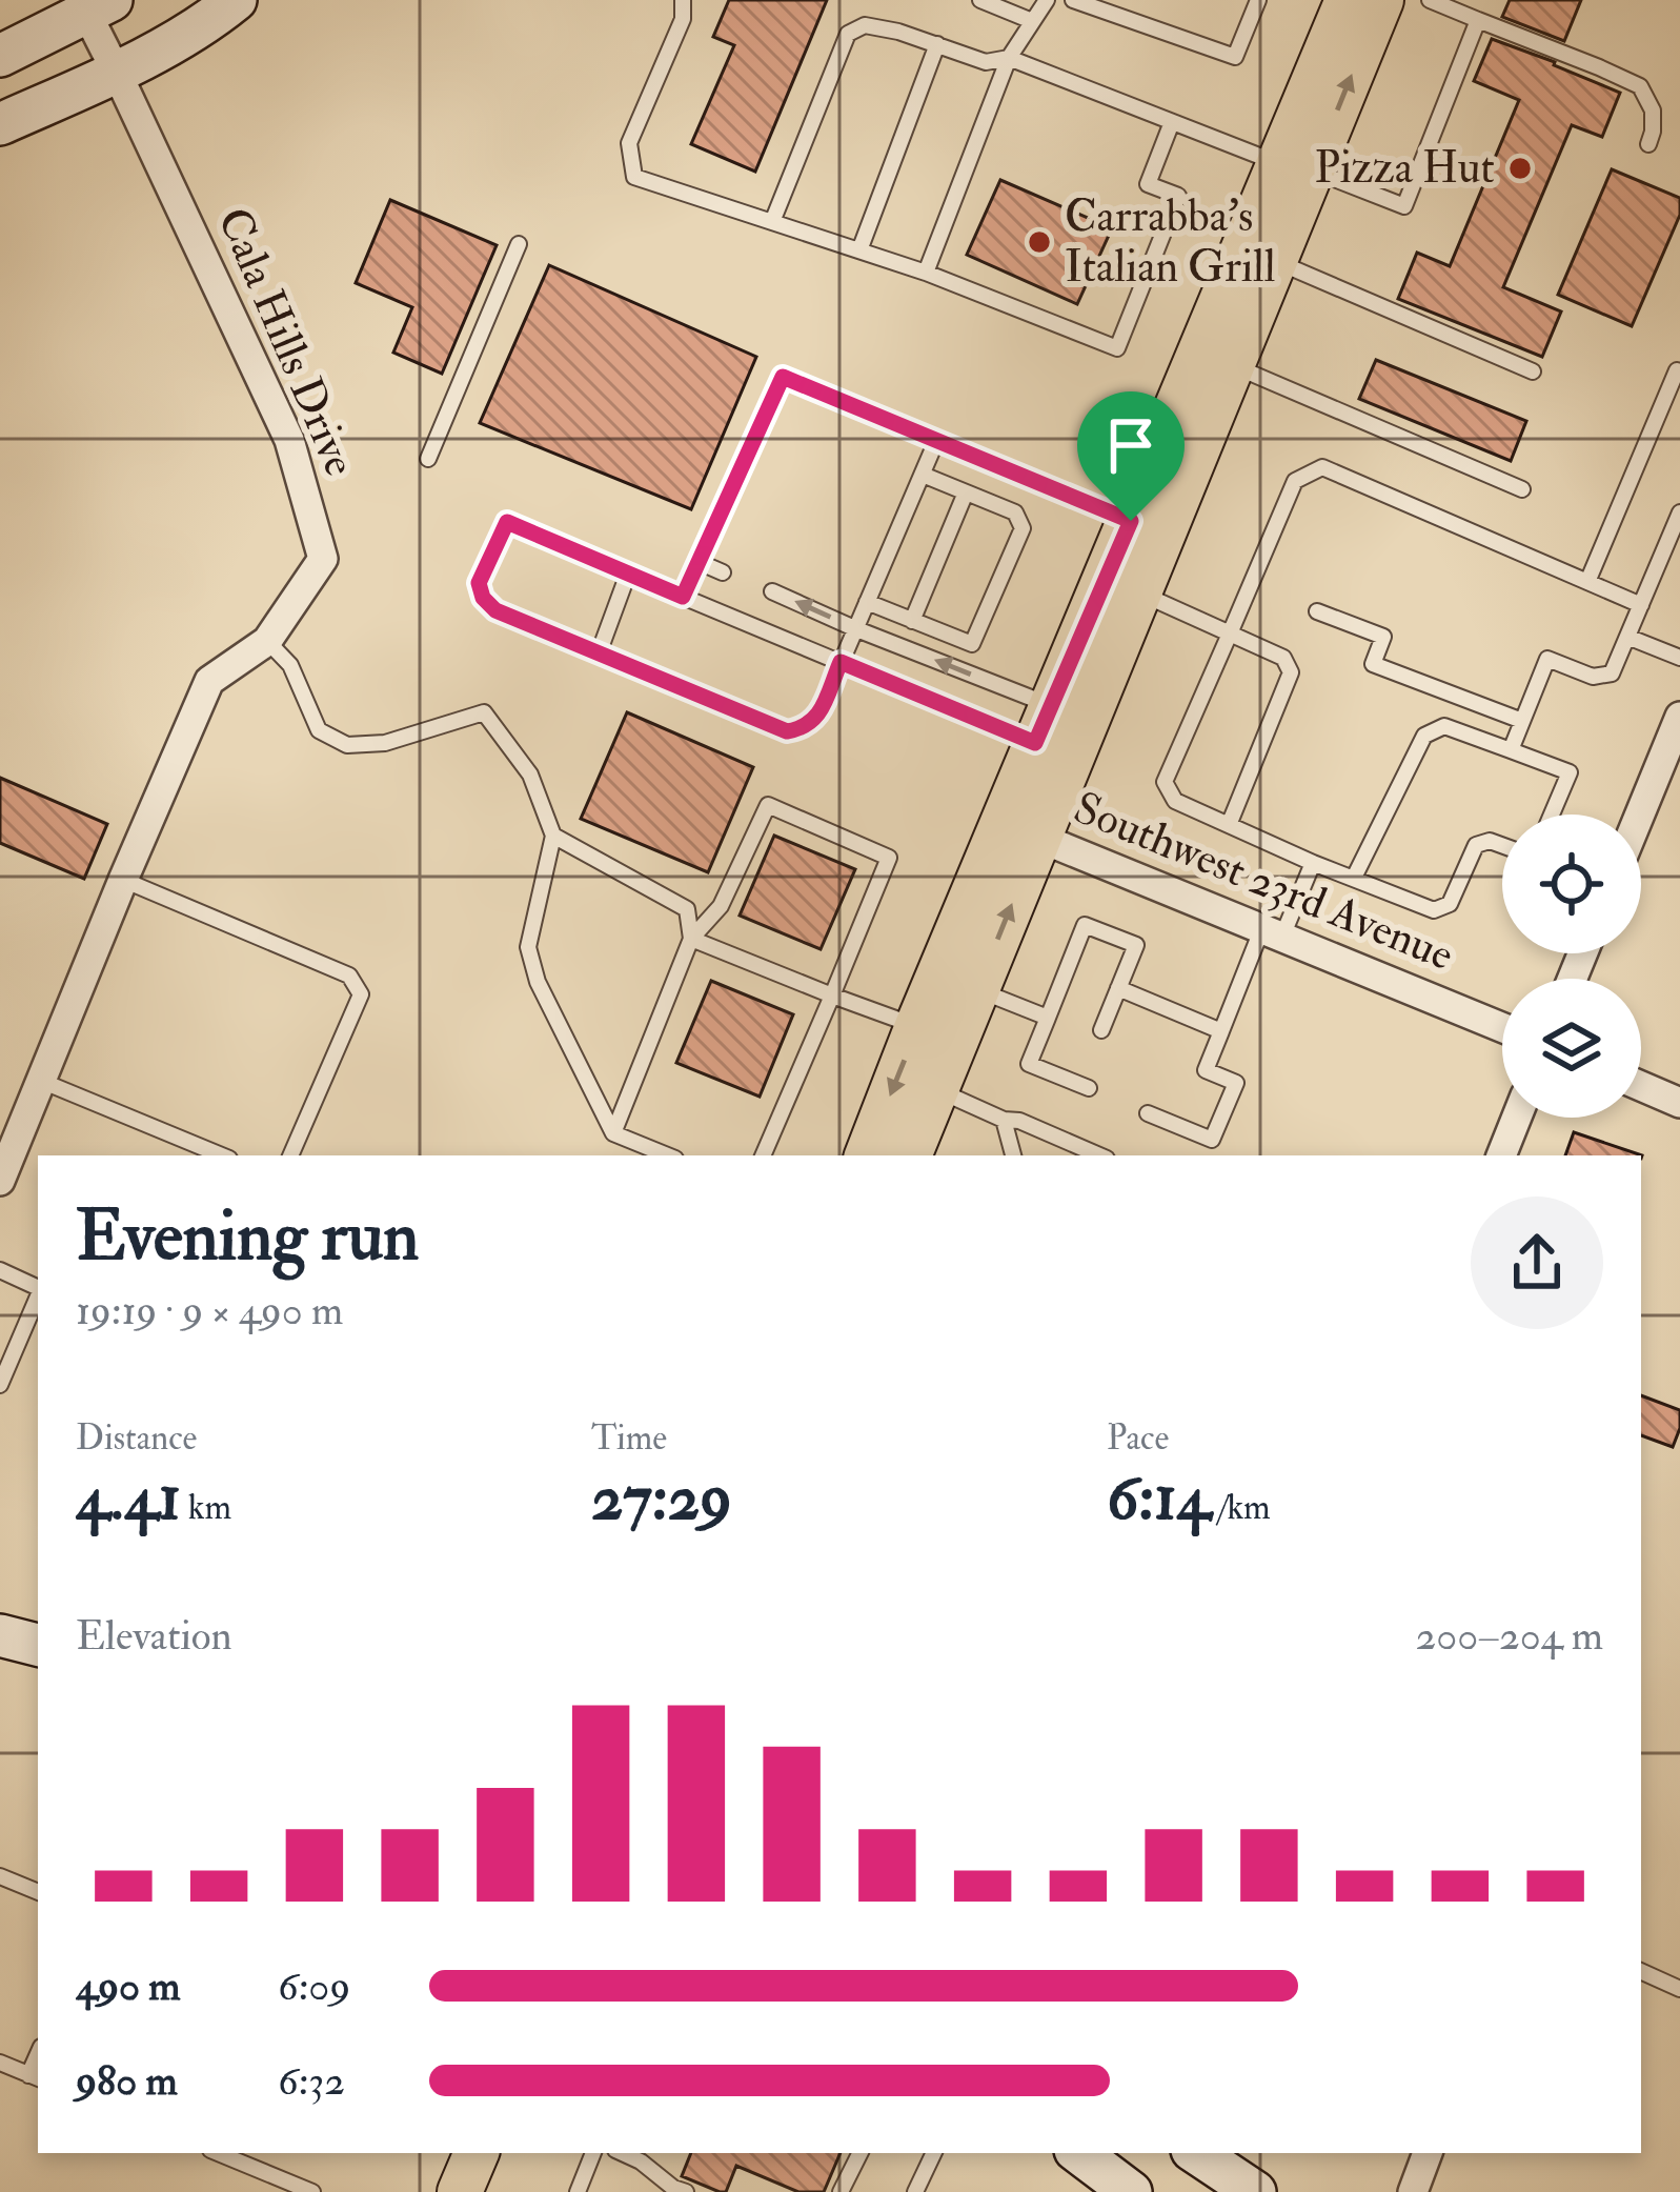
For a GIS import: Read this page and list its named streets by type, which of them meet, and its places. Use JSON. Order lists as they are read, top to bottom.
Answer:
{
  "streets": {
    "street": ["Cala Hills Drive", "Southwest 23rd Avenue"]
  },
  "places": ["Pizza Hut", "Carrabba's Italian Grill"],
  "page": {
    "heading": ["Evening run", "19:19 · 9 × 490 m"],
    "stats": [
      ["Distance", "4.41 km"],
      ["Time", "27:29"],
      ["Pace", "6:14 /km"]
    ],
    "chart": ["Elevation", "200–204 m"],
    "list": [
      {
        "name": "490 m",
        "note": "6:09"
      },
      {
        "name": "980 m",
        "note": "6:32"
      }
    ]
  }
}
